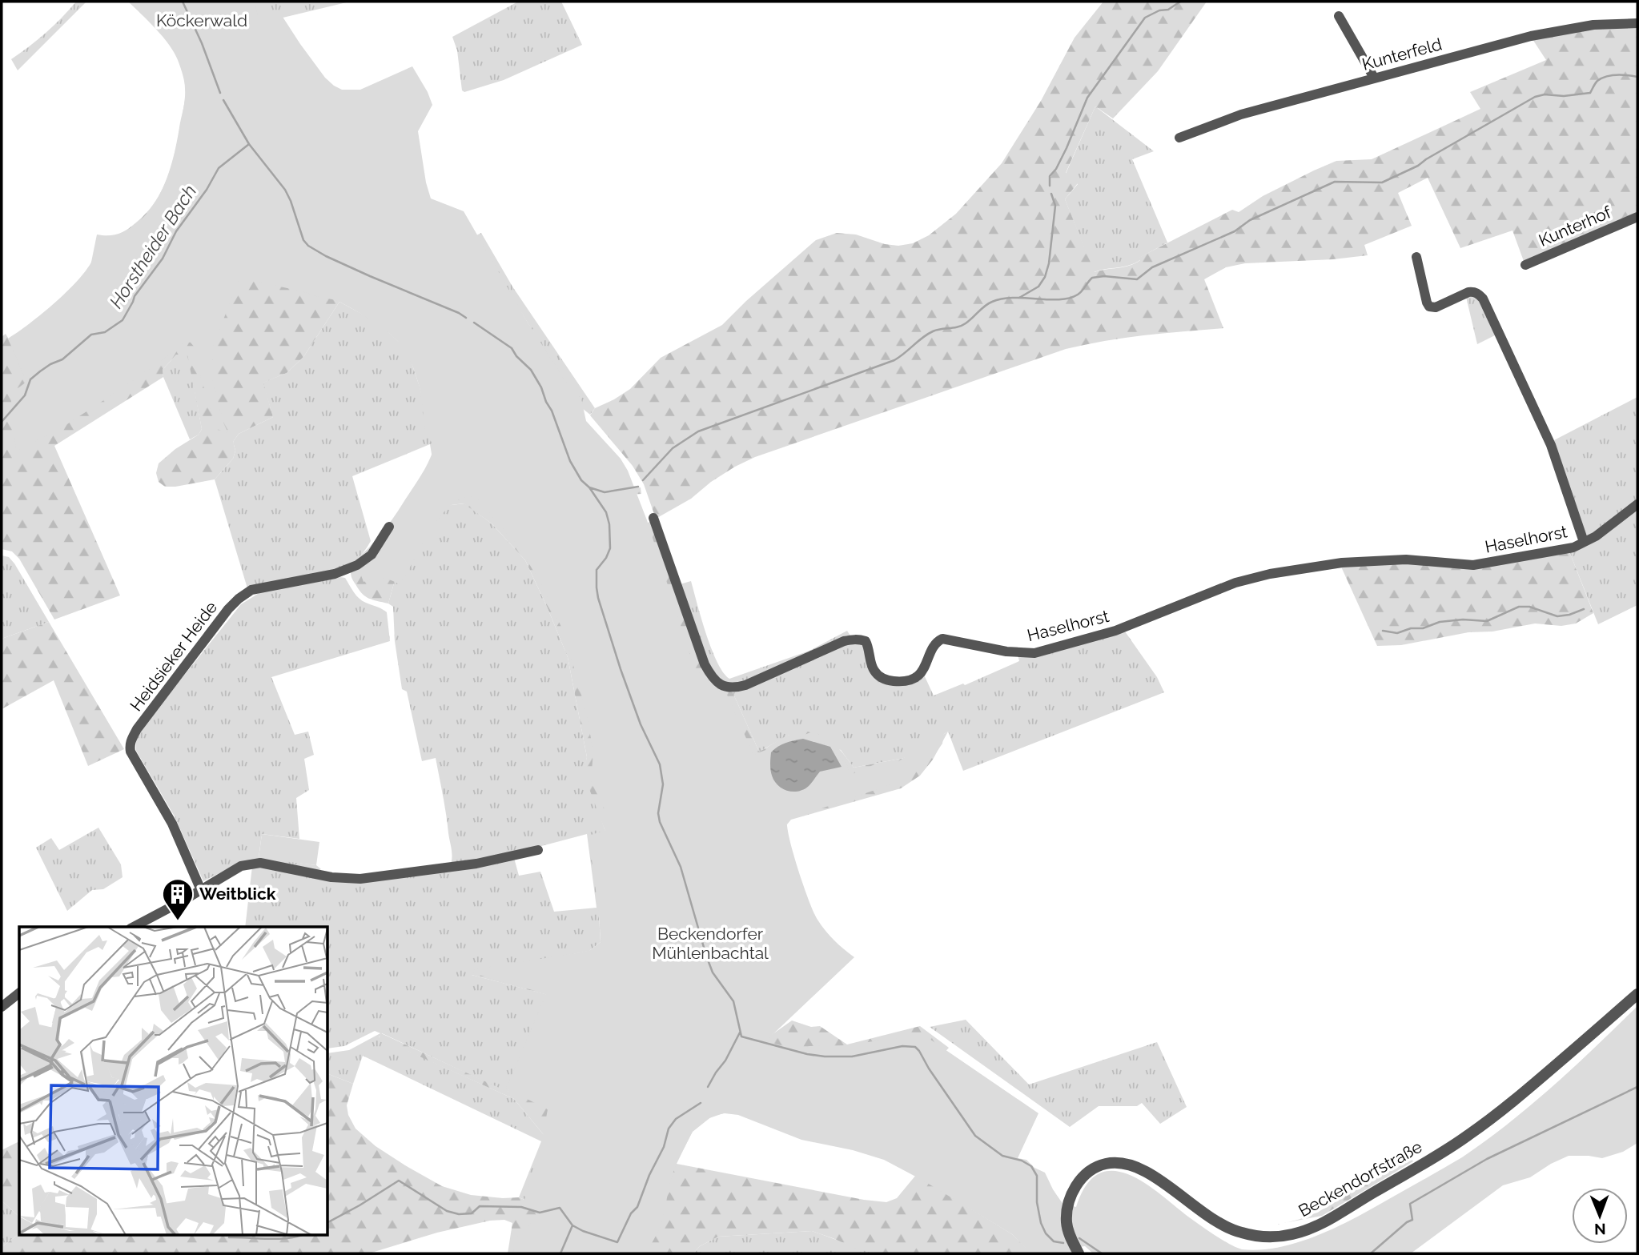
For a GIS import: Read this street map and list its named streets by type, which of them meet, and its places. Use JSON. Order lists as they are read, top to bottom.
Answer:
{
  "streets": {
    "street": [
      "Kunterfeld",
      "Kunterhof",
      "Haselhorst",
      "Heidsieker Heide",
      "Beckendorfstraße"
    ]
  },
  "water": ["Horstheider Bach"],
  "parks": ["Köckerwald", "Beckendorfer Mühlenbachtal"],
  "places": {
    "building": ["Weitblick"]
  },
  "north": "bottom"
}
